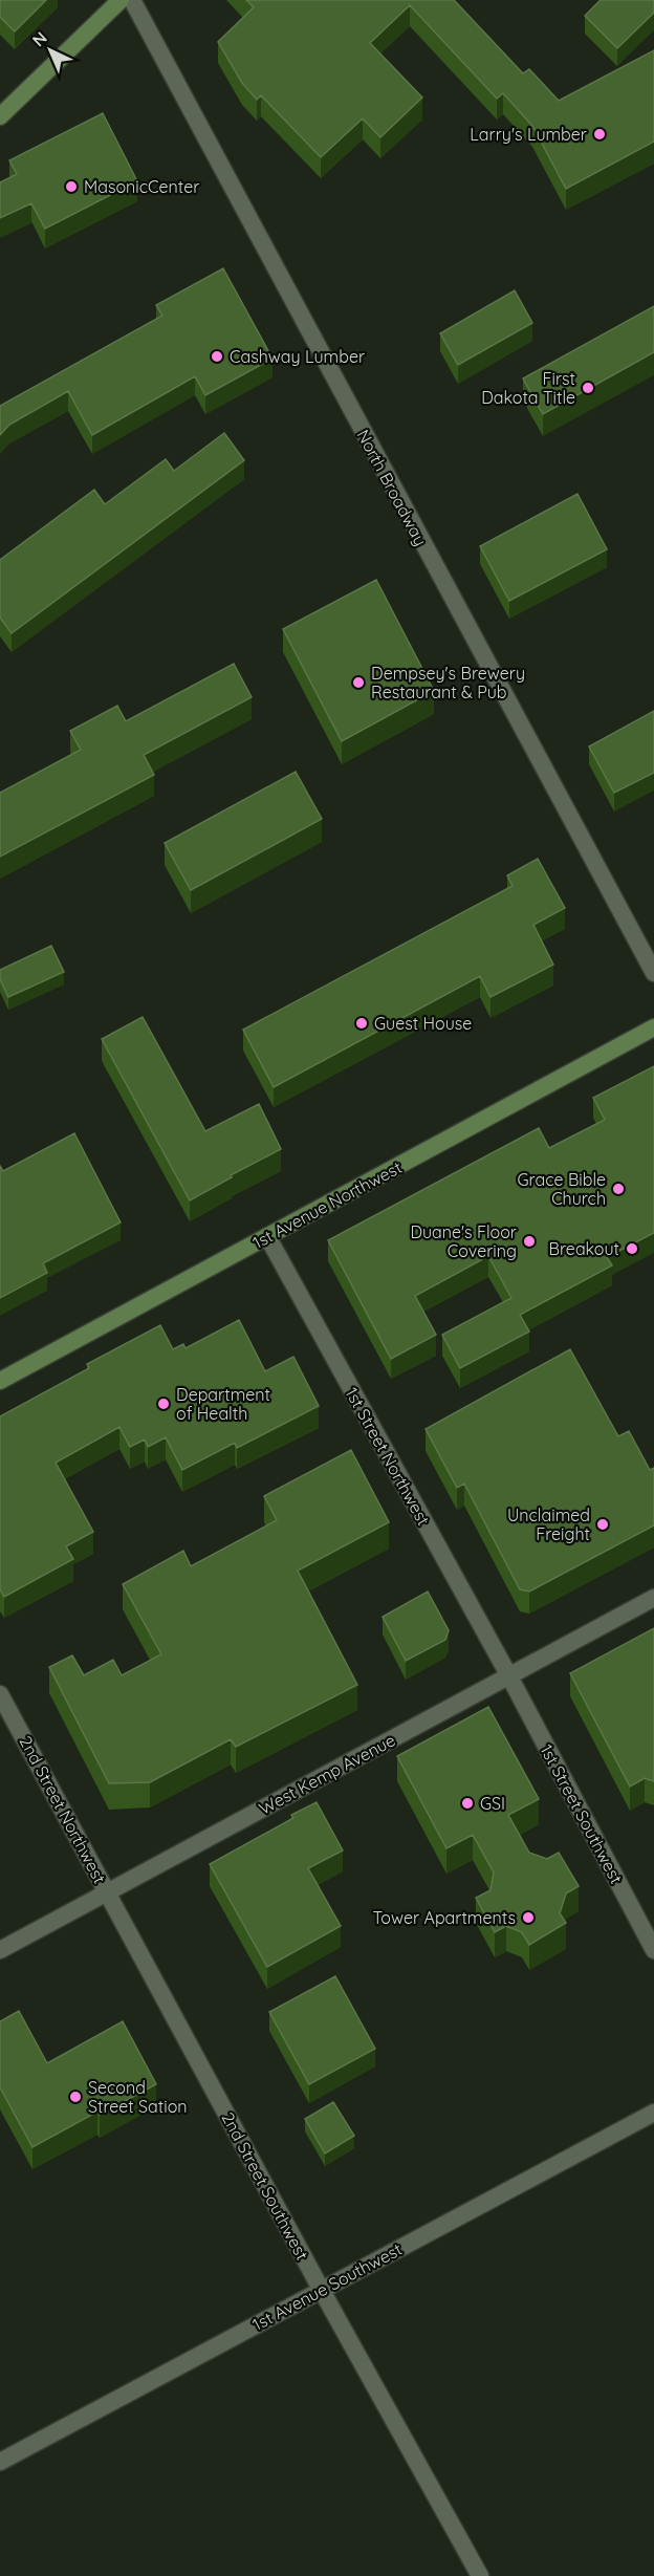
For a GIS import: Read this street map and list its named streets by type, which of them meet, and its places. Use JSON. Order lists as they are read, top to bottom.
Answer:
{
  "streets": {
    "main road": ["1st Avenue Northwest"],
    "street": [
      "North Broadway",
      "1st Street Northwest",
      "West Kemp Avenue",
      "2nd Street Northwest",
      "1st Street Southwest",
      "2nd Street Southwest",
      "1st Avenue Southwest"
    ]
  },
  "crossings": [
    ["1st Avenue Northwest", "1st Street Northwest"],
    ["1st Street Northwest", "West Kemp Avenue"],
    ["1st Street Northwest", "1st Street Southwest"],
    ["West Kemp Avenue", "2nd Street Northwest"],
    ["West Kemp Avenue", "1st Street Southwest"],
    ["West Kemp Avenue", "2nd Street Southwest"],
    ["2nd Street Northwest", "2nd Street Southwest"],
    ["2nd Street Southwest", "1st Avenue Southwest"]
  ],
  "places": [
    "Larry's Lumber",
    "MasonicCenter",
    "Cashway Lumber",
    "First Dakota Title",
    "Dempsey's Brewery Restaurant & Pub",
    "Guest House",
    "Grace Bible Church",
    "Duane's Floor Covering",
    "Breakout",
    "Department of Health",
    "Unclaimed Freight",
    "GSI",
    "Tower Apartments",
    "Second Street Sation"
  ],
  "north": "top left"
}
